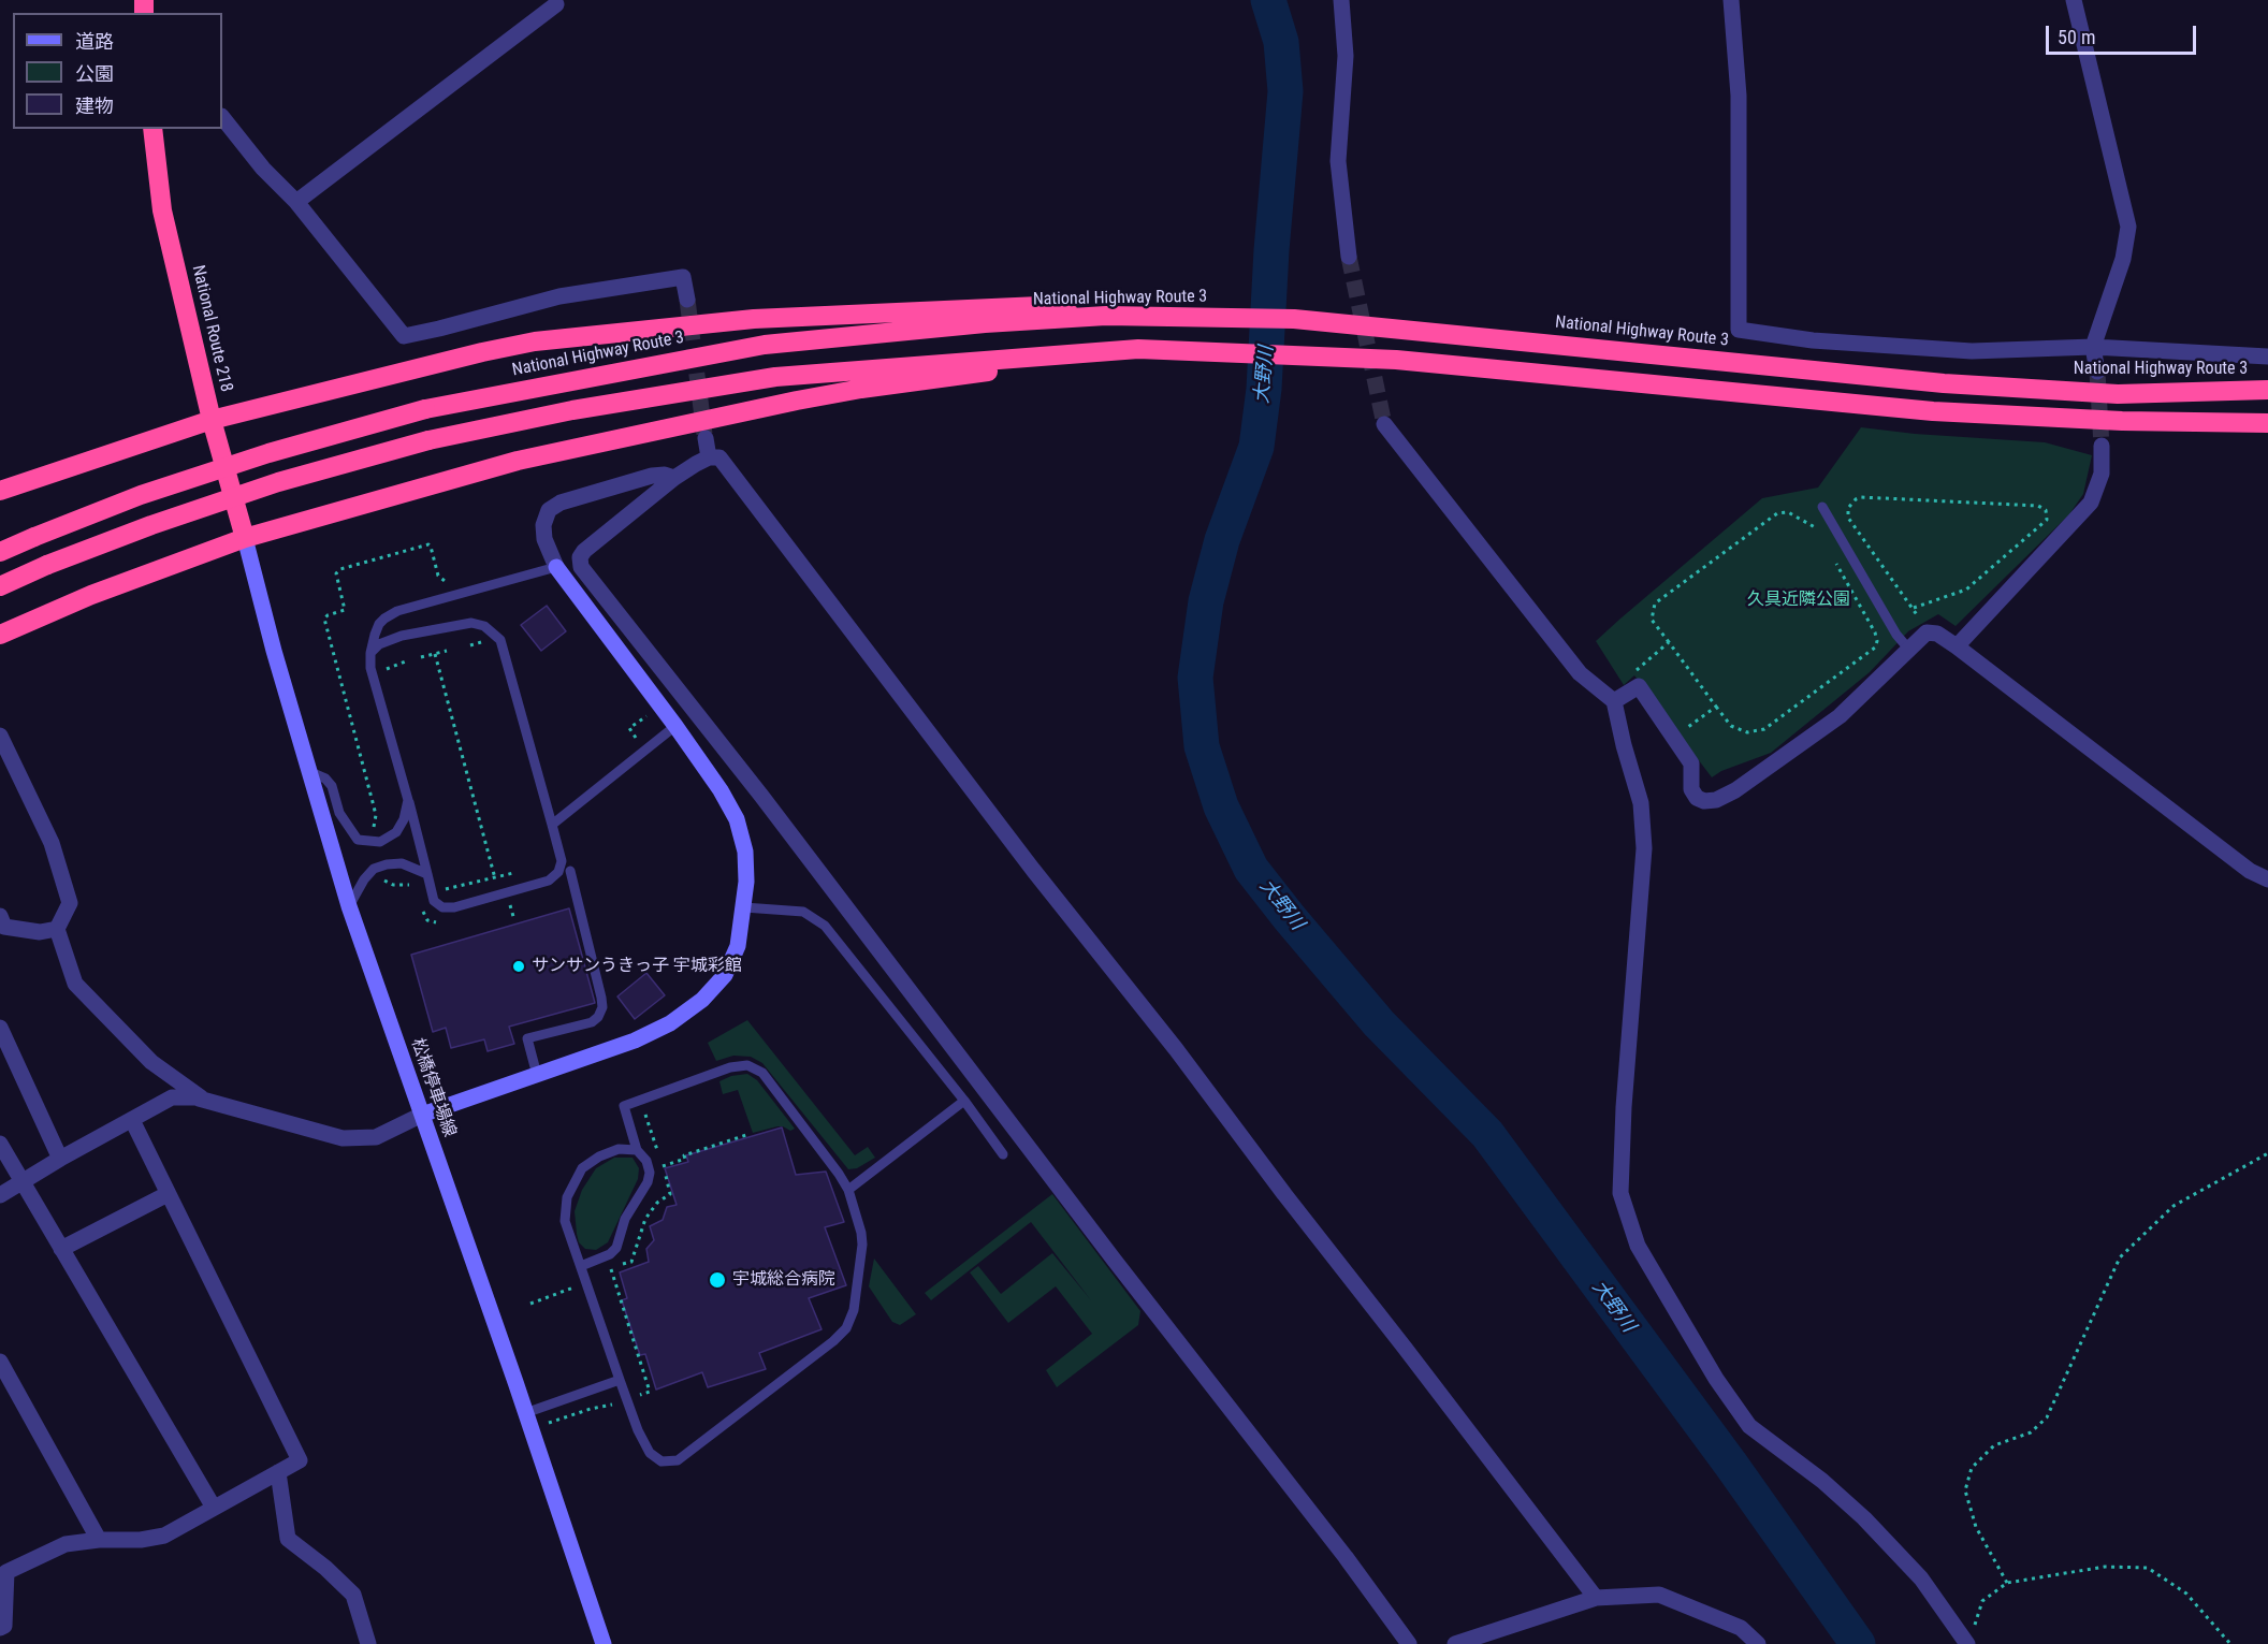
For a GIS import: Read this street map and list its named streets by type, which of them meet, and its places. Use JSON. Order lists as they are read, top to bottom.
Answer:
{
  "streets": {
    "highway": ["National Highway Route 3", "National Route 218"],
    "main road": ["松橋停車場線"]
  },
  "crossings": [
    ["National Route 218", "松橋停車場線"]
  ],
  "water": ["大野川"],
  "parks": ["久具近隣公園"],
  "places": ["サンサンうきっ子 宇城彩館", "宇城総合病院"],
  "legend": ["道路", "公園", "建物"],
  "scale_bar": "50 m"
}
